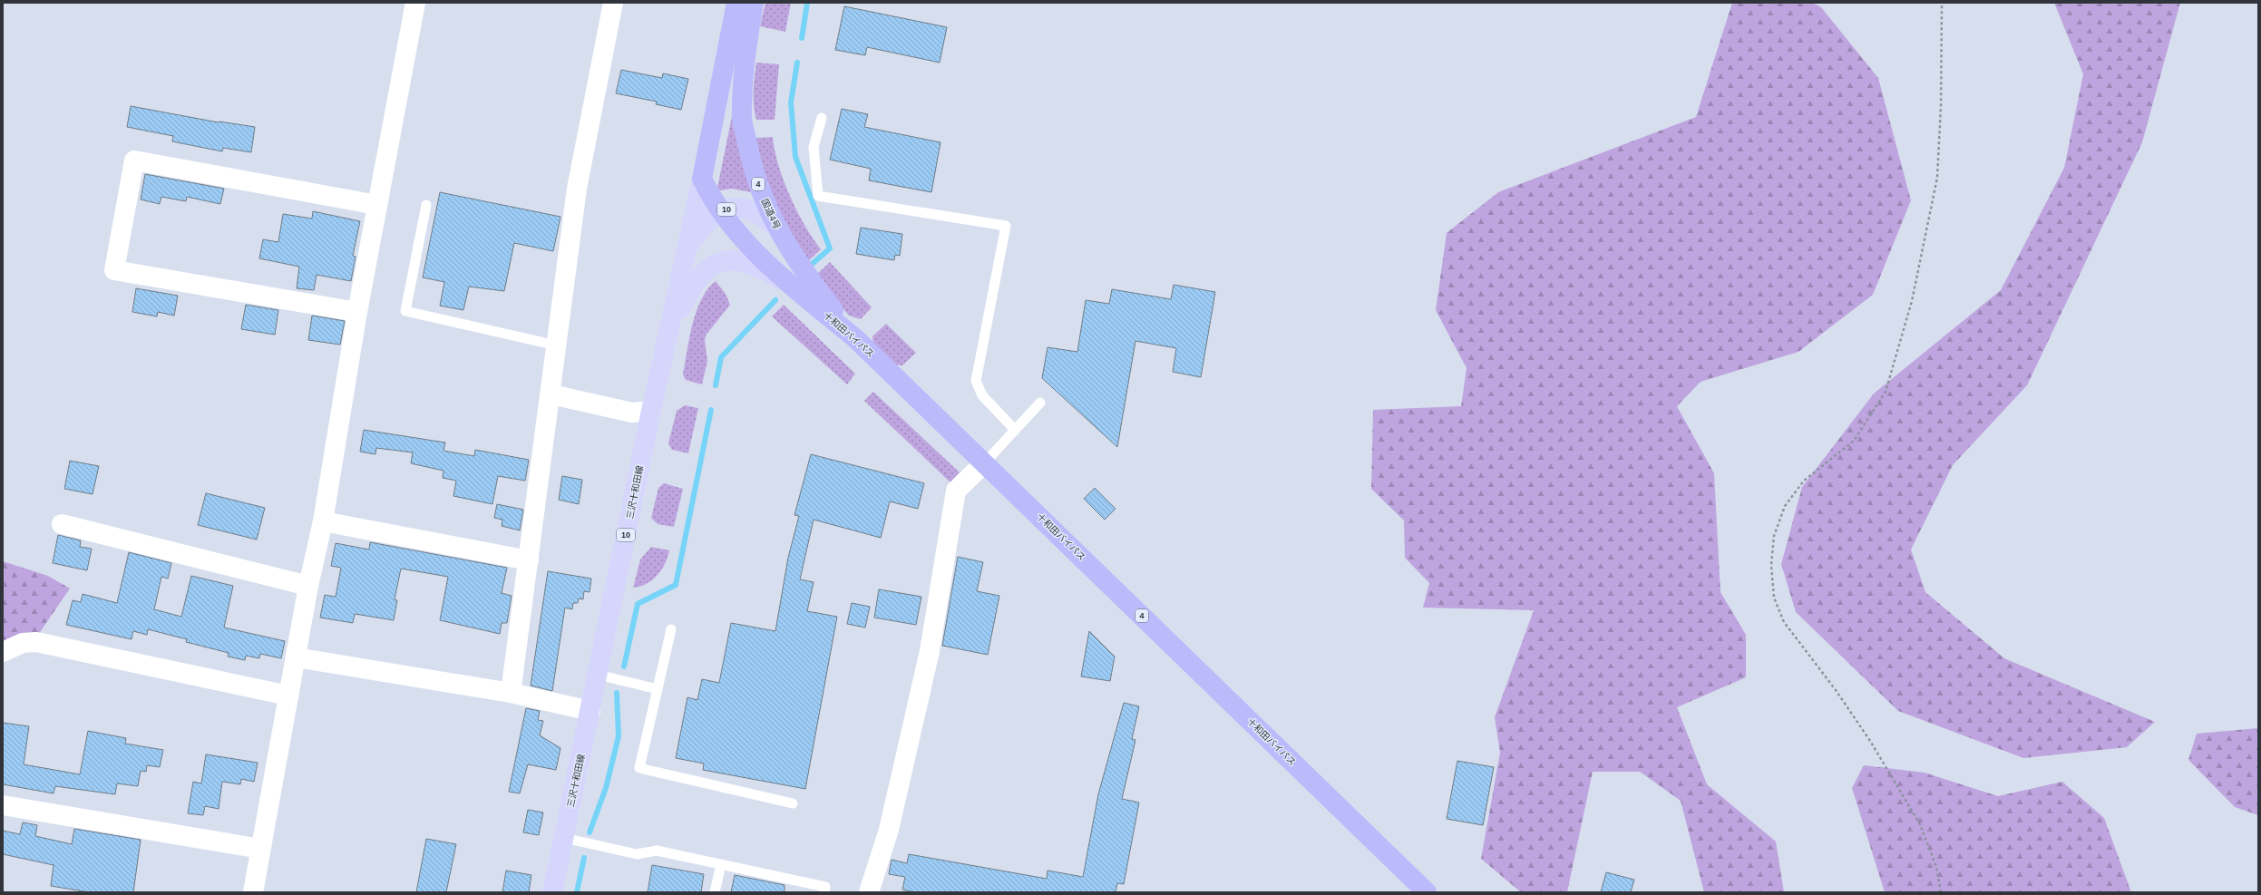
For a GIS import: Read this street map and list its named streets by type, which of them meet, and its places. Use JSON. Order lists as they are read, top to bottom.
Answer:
{
  "streets": {
    "highway": ["4", "国道4号", "十和田バイパス"],
    "main road": ["10", "三沢十和田線"]
  },
  "crossings": [
    ["10", "国道4号"],
    ["10", "十和田バイパス"],
    ["10", "三沢十和田線"],
    ["国道4号", "十和田バイパス"],
    ["十和田バイパス", "三沢十和田線"]
  ]
}
